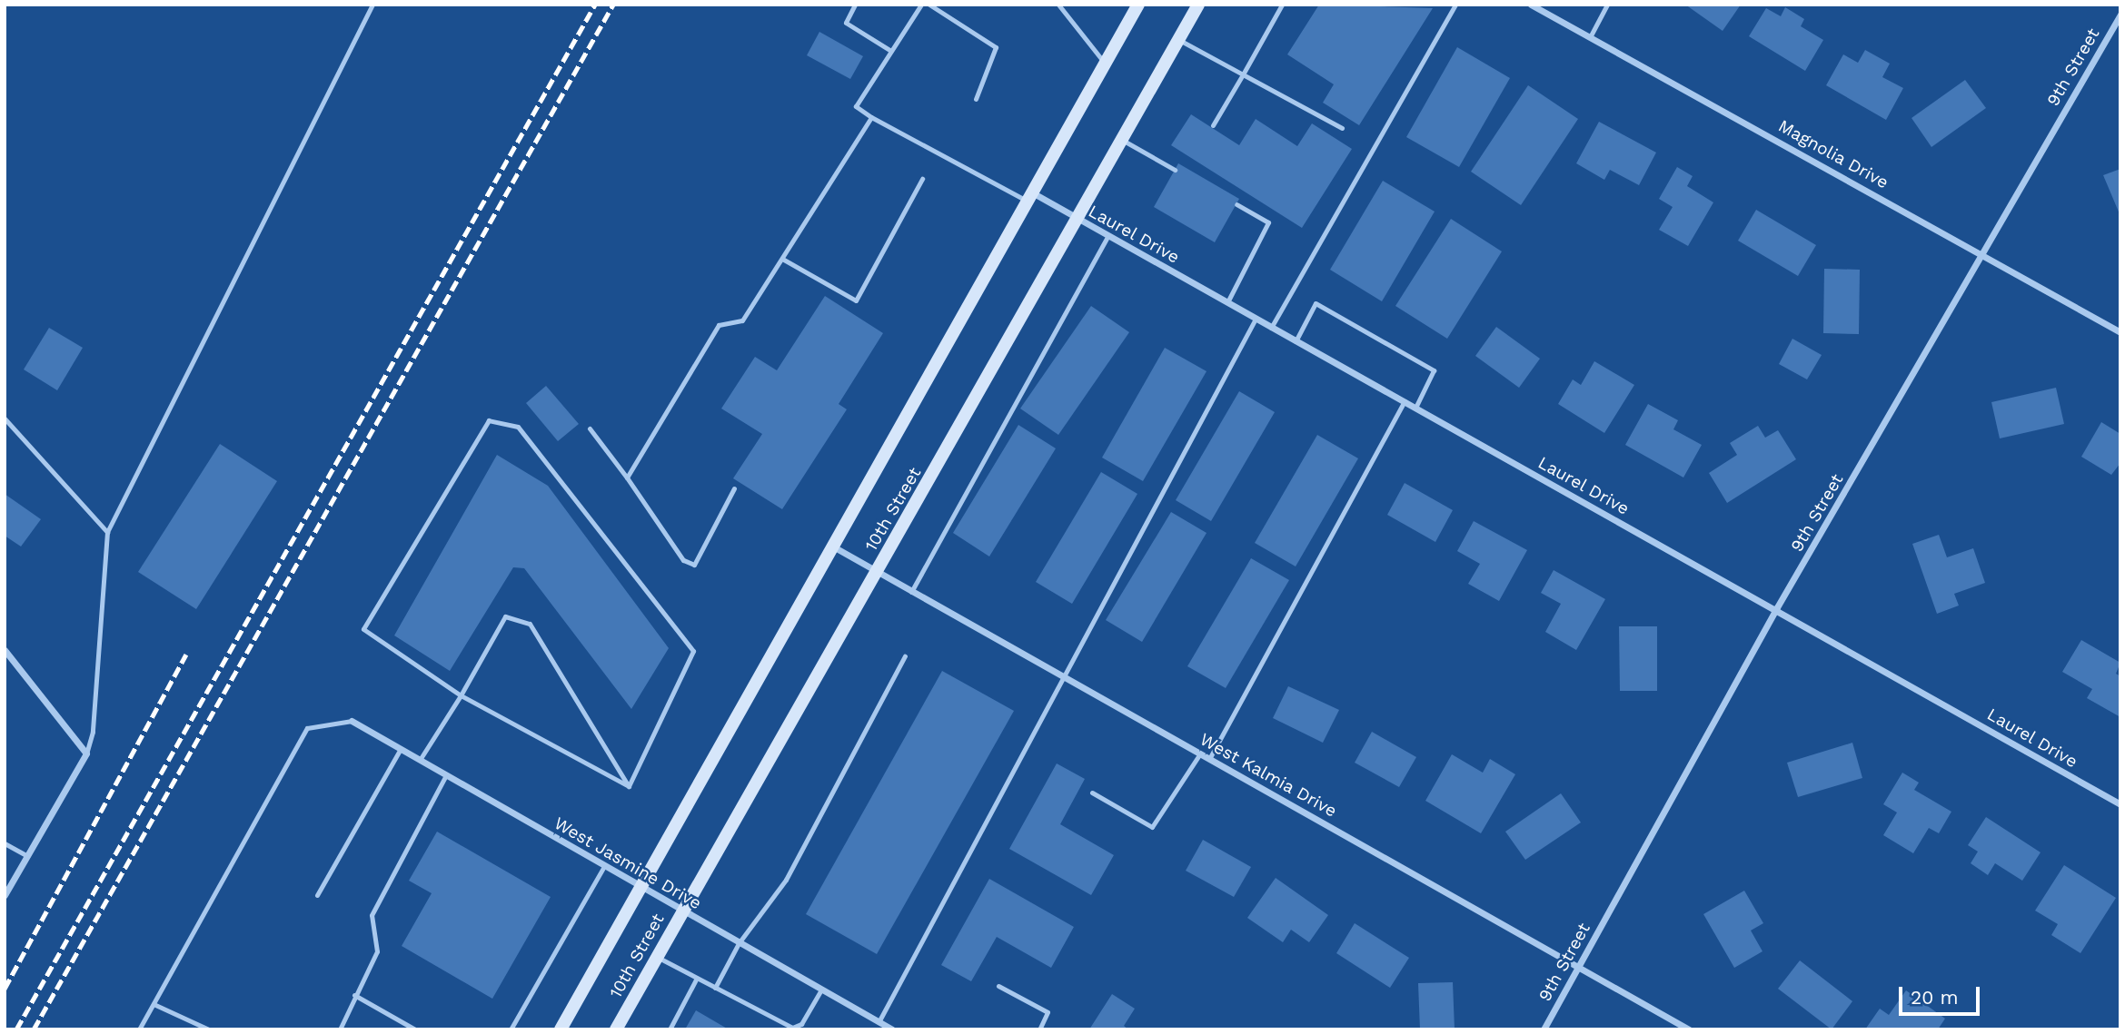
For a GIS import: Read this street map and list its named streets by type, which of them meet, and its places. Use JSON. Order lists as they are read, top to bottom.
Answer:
{
  "streets": {
    "main road": ["10th Street"],
    "street": [
      "9th Street",
      "Magnolia Drive",
      "Laurel Drive",
      "West Kalmia Drive",
      "West Jasmine Drive"
    ]
  },
  "crossings": [
    ["9th Street", "Magnolia Drive"],
    ["9th Street", "Laurel Drive"],
    ["9th Street", "West Kalmia Drive"],
    ["Laurel Drive", "10th Street"],
    ["10th Street", "West Kalmia Drive"],
    ["10th Street", "West Jasmine Drive"]
  ],
  "scale_bar": "20 m"
}
